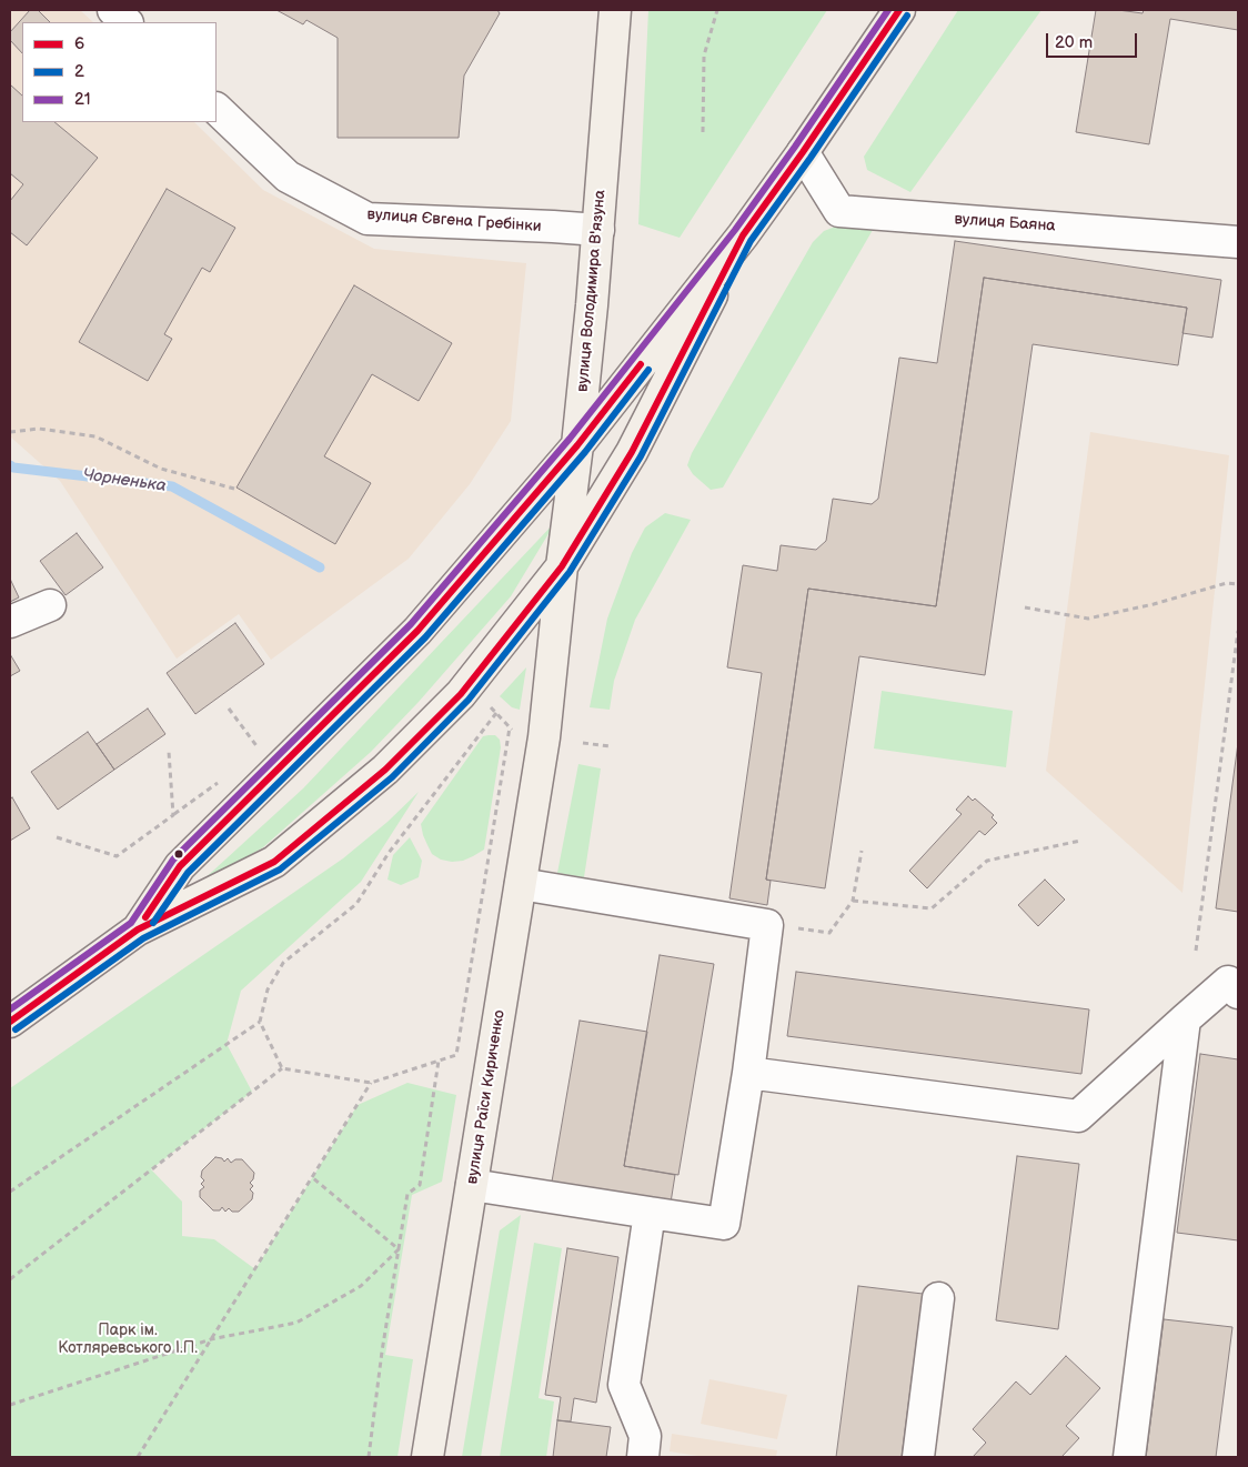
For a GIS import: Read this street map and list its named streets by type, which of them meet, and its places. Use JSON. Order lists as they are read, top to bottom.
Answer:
{
  "streets": {
    "main road": ["вулиця Володимира В'язуна", "вулиця Раїси Кириченко"],
    "street": ["вулиця Євгена Гребінки", "вулиця Баяна"]
  },
  "crossings": [
    ["вулиця Євгена Гребінки", "вулиця Володимира В'язуна"],
    ["вулиця Володимира В'язуна", "вулиця Раїси Кириченко"]
  ],
  "water": ["Чорненька"],
  "parks": ["Парк ім. Котляревського І.П."],
  "lines": ["transit line 6", "transit line 21", "transit line 2"],
  "legend": ["6", "2", "21"],
  "scale_bar": "20 m"
}
